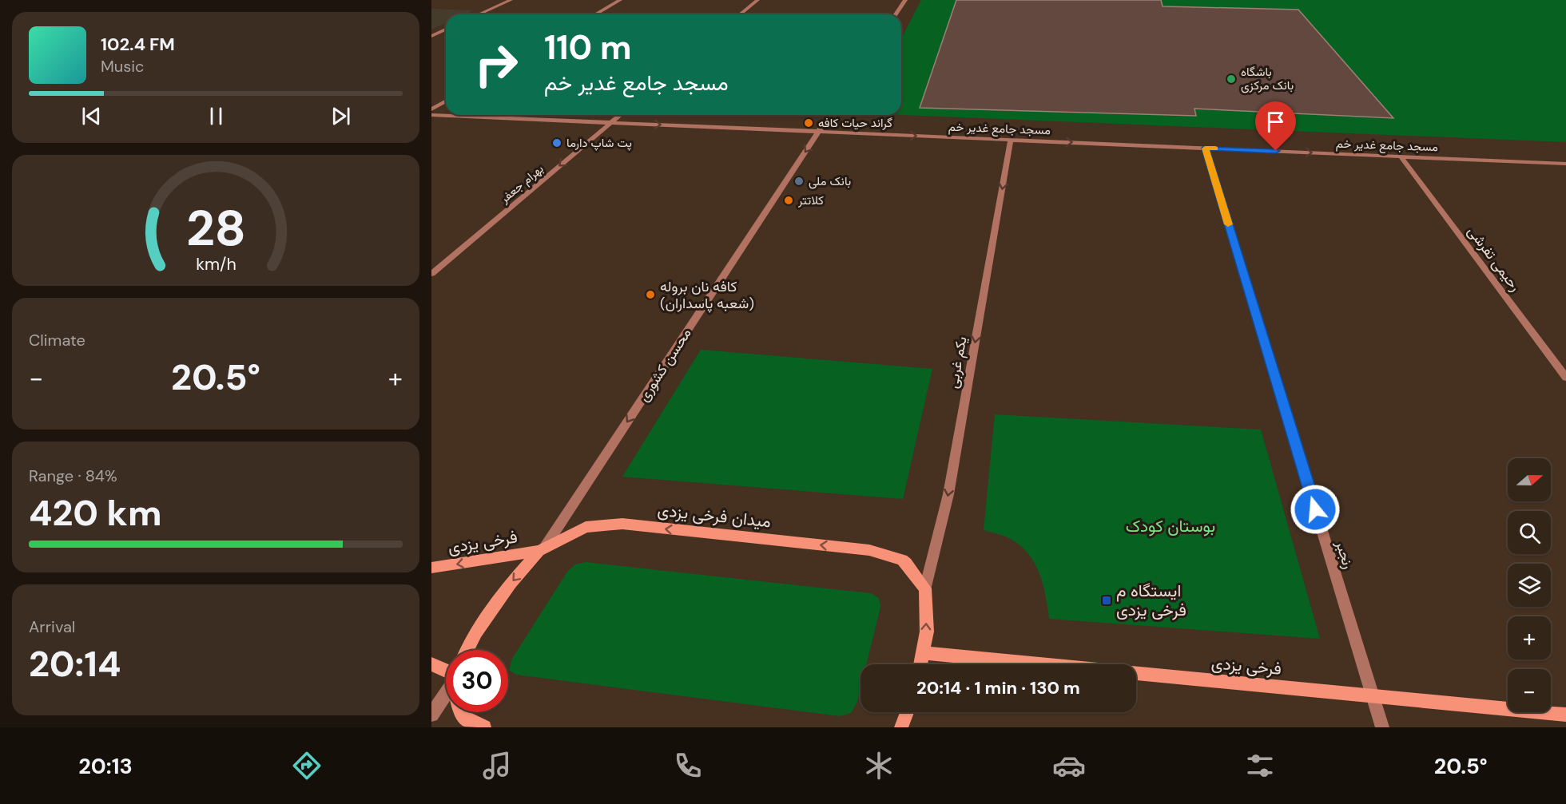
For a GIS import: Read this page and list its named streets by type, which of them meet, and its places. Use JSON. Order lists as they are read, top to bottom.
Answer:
{
  "streets": {
    "main road": ["میدان فرخی یزدی", "فرخی یزدی"],
    "street": [
      "مسجد جامع غدیر خم",
      "بهرام جعفر",
      "رحیمی تفرشی",
      "یکم غربی",
      "محسن کشوری",
      "رنجبر"
    ]
  },
  "crossings": [
    ["مسجد جامع غدیر خم", "بهرام جعفر"],
    ["مسجد جامع غدیر خم", "رحیمی تفرشی"],
    ["مسجد جامع غدیر خم", "یکم غربی"],
    ["مسجد جامع غدیر خم", "محسن کشوری"],
    ["مسجد جامع غدیر خم", "رنجبر"],
    ["یکم غربی", "میدان فرخی یزدی"],
    ["محسن کشوری", "میدان فرخی یزدی"],
    ["محسن کشوری", "فرخی یزدی"],
    ["میدان فرخی یزدی", "فرخی یزدی"],
    ["فرخی یزدی", "رنجبر"]
  ],
  "one_way": [
    "مسجد جامع غدیر خم",
    "بهرام جعفر",
    "یکم غربی",
    "محسن کشوری",
    "میدان فرخی یزدی"
  ],
  "parks": ["بوستان کودک"],
  "places": {
    "other": [
      "باشگاه بانک مرکزی",
      "گراند حیات کافه",
      "پت شاپ دارما",
      "بانک ملی",
      "کلاتتر",
      "کافه نان بروله (شعبه پاسداران)"
    ],
    "transit": ["ایستگاه م فرخی یزدی"]
  },
  "north": "right",
  "page": {
    "turn": ["110 m", "مسجد جامع غدیر خم"],
    "song": ["102.4 FM", "Music"],
    "tile": [
      "Climate",
      ["Range · 84%", "420 km"],
      ["Arrival", "20:14"]
    ],
    "heat": ["−", "20.5°", "+"],
    "map_buttons": ["+", "−"],
    "limit": "30",
    "trip": "20:14 · 1 min · 130 m",
    "tabs": ["20:13", "20.5°"],
    "gauge": ["28", "km/h"]
  }
}
